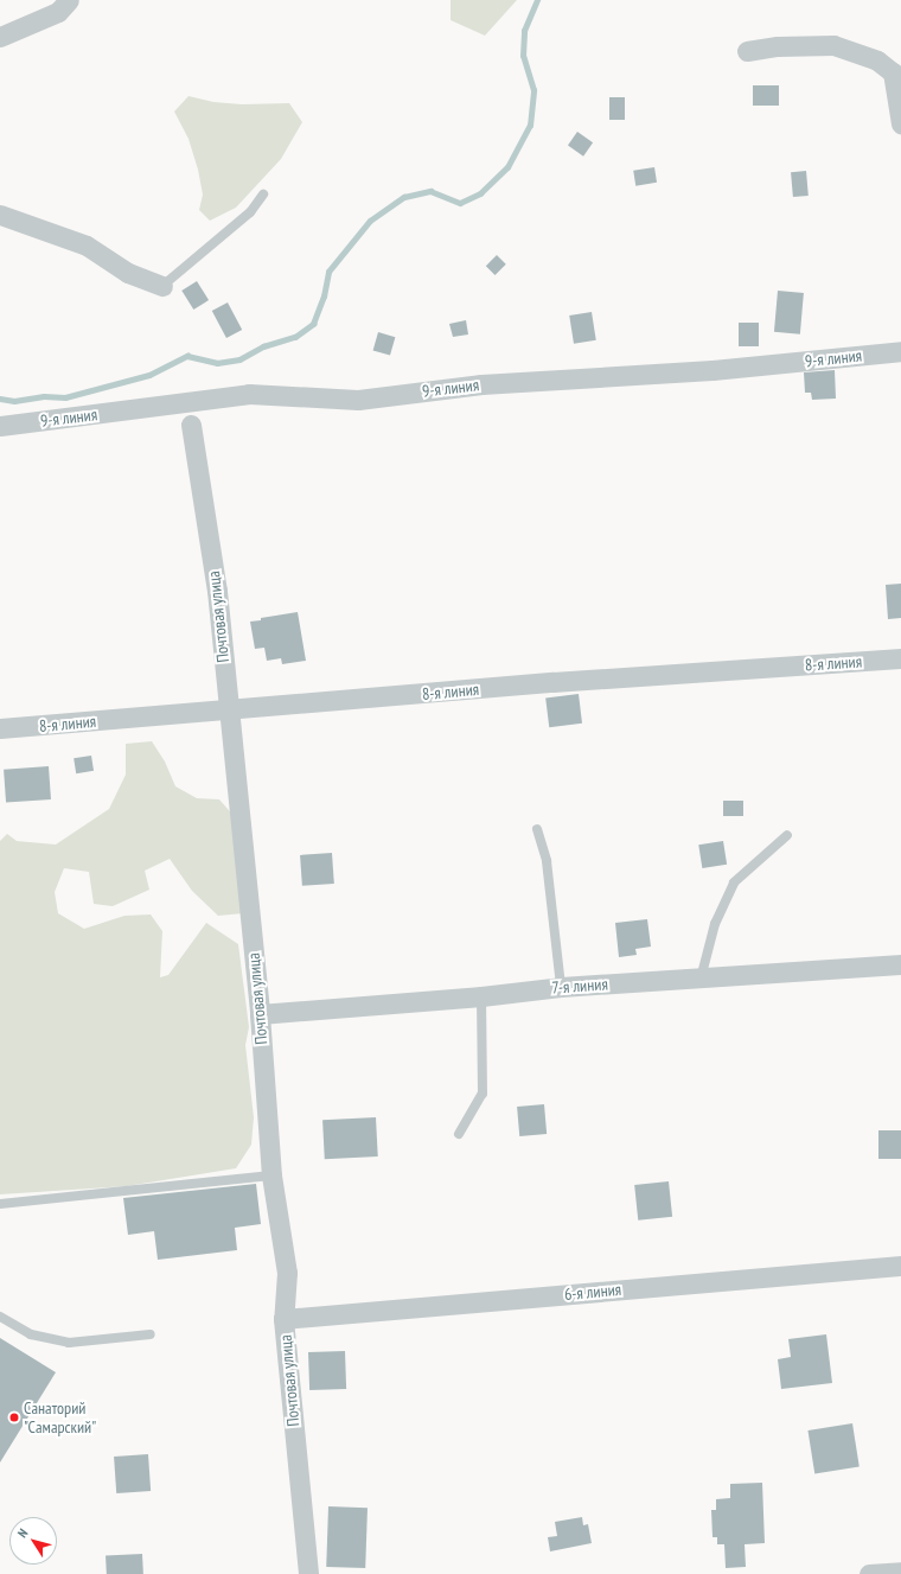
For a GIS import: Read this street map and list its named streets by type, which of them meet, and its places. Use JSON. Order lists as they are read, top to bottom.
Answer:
{
  "streets": {
    "street": [
      "9-я линия",
      "Почтовая улица",
      "8-я линия",
      "7-я линия",
      "6-я линия"
    ]
  },
  "crossings": [
    ["Почтовая улица", "8-я линия"],
    ["Почтовая улица", "7-я линия"],
    ["Почтовая улица", "6-я линия"]
  ],
  "places": ["Санаторий \"Самарский\""],
  "north": "top left"
}
